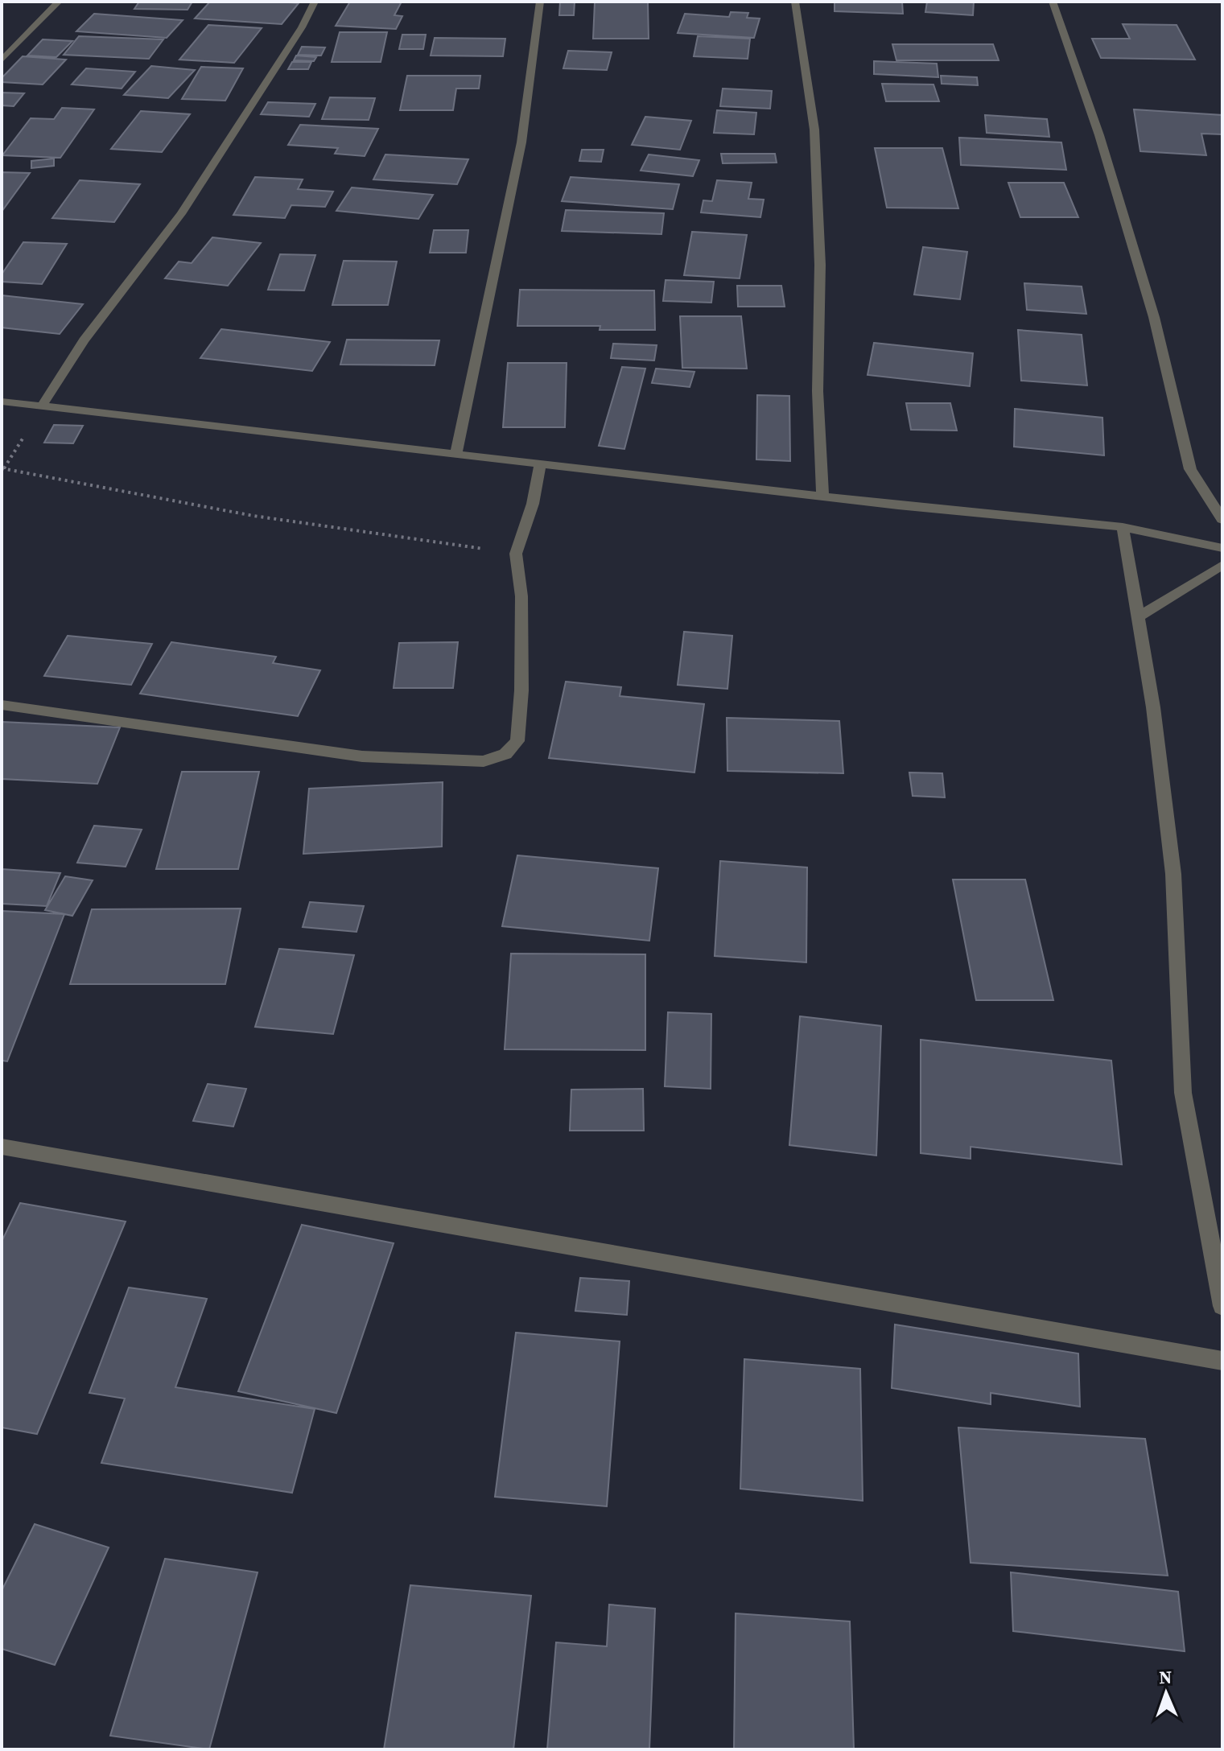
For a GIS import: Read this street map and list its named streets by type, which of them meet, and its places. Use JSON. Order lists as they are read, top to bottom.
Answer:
{
  "north": "top"
}
